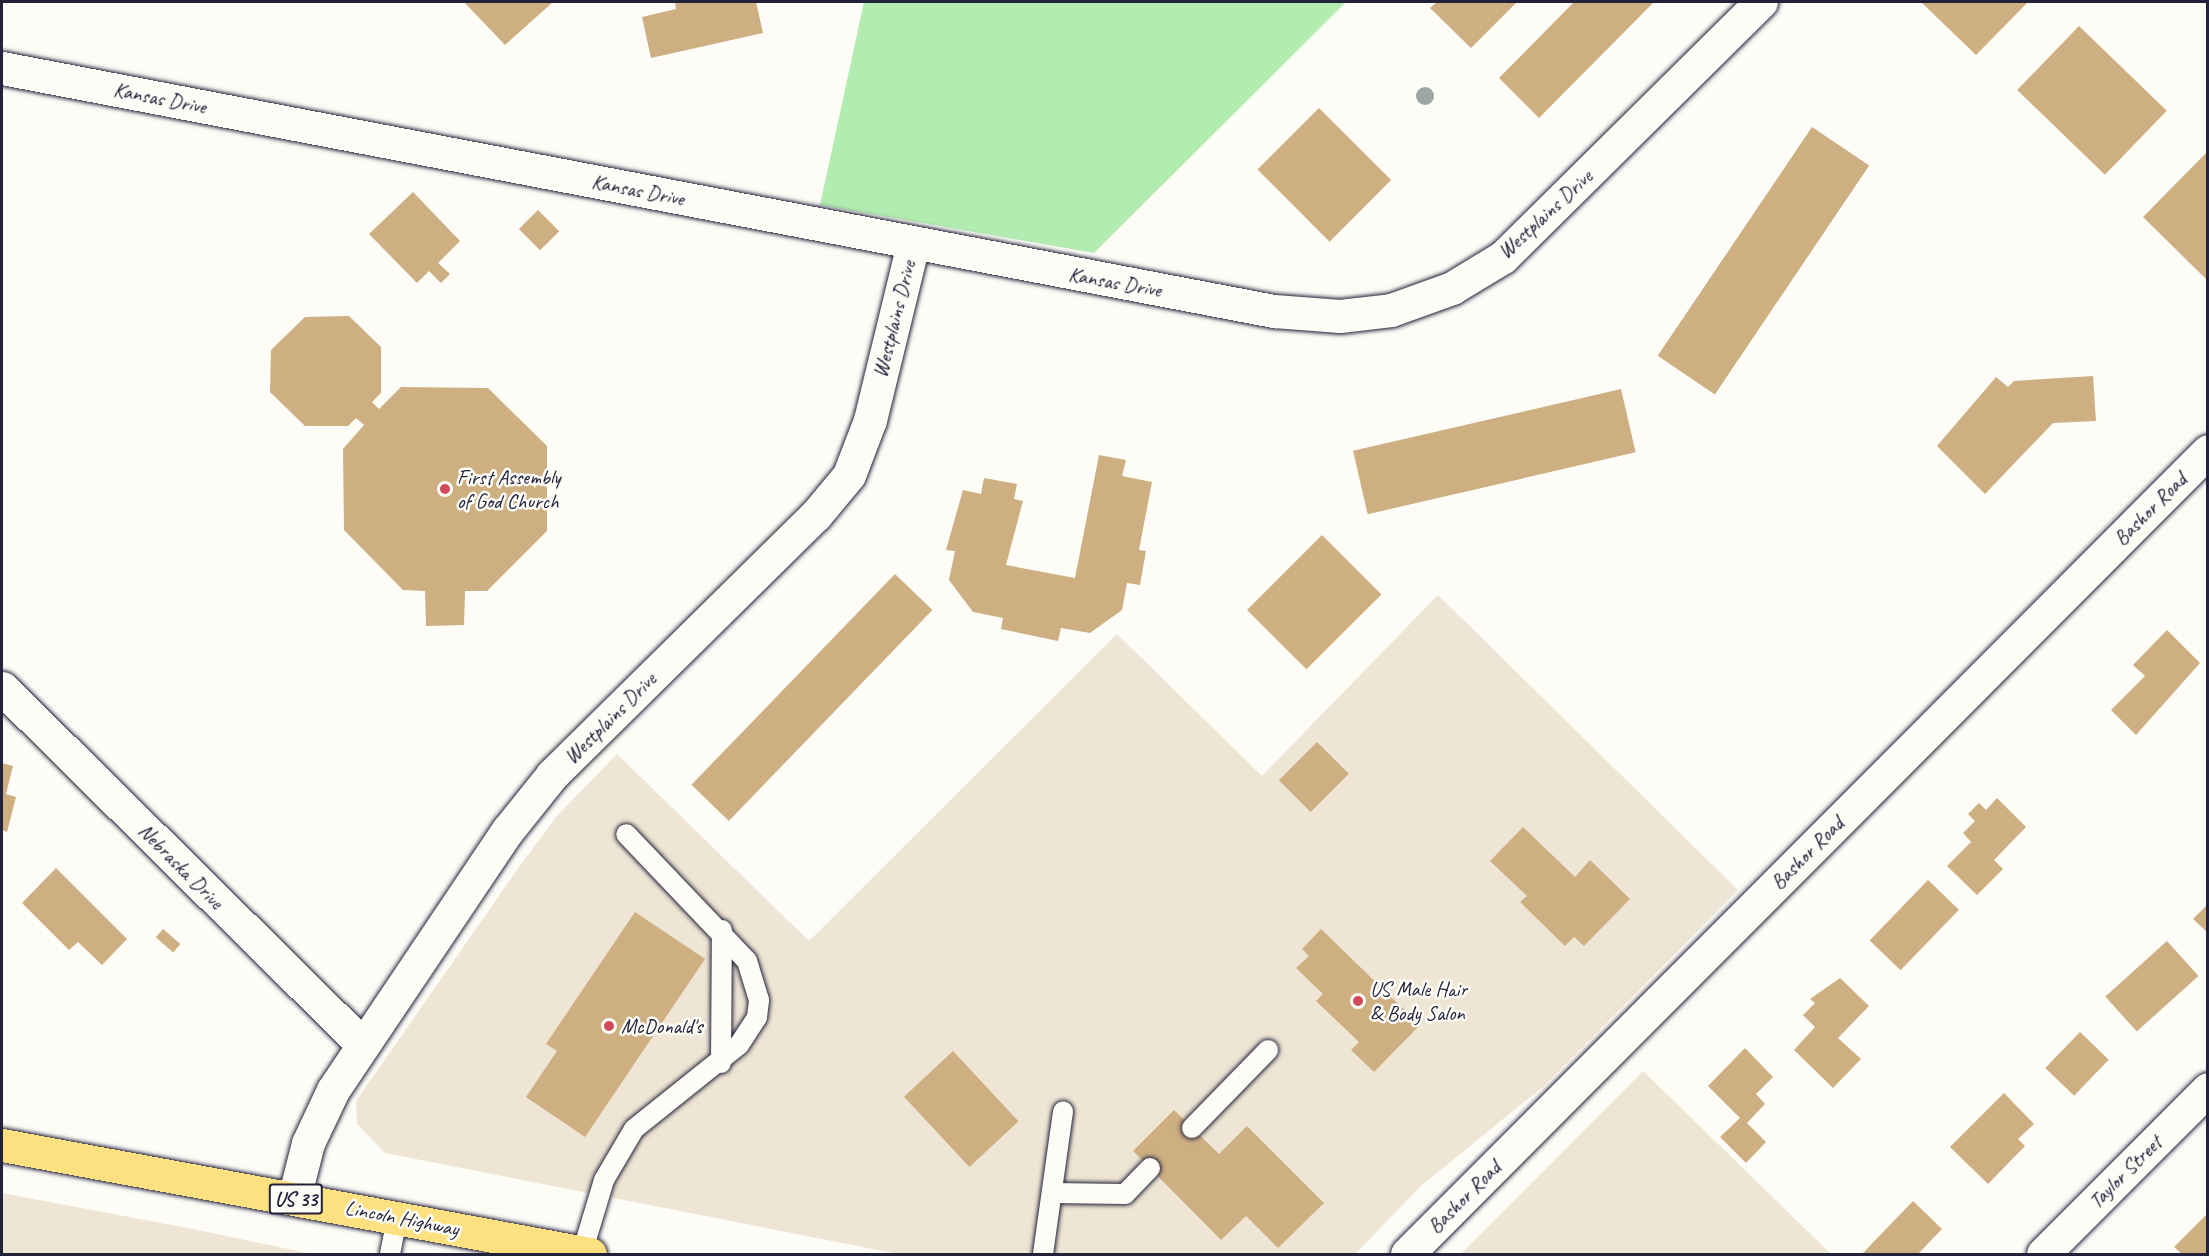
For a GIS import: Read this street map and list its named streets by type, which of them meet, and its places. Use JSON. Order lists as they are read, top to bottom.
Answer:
{
  "streets": {
    "highway": ["US 33", "Lincoln Highway"],
    "street": [
      "Kansas Drive",
      "Westplains Drive",
      "Bashor Road",
      "Nebraska Drive",
      "Taylor Street"
    ]
  },
  "crossings": [
    ["Kansas Drive", "Westplains Drive"],
    ["Westplains Drive", "Nebraska Drive"],
    ["Westplains Drive", "Lincoln Highway"]
  ],
  "places": ["First Assembly of God Church", "US Male Hair & Body Salon", "McDonald's"]
}
